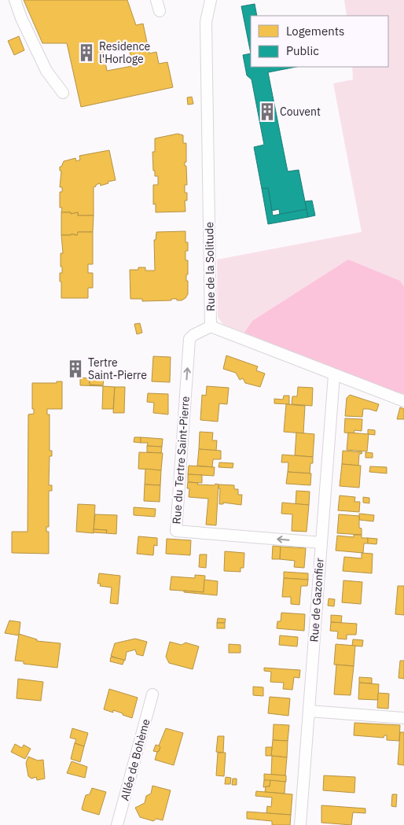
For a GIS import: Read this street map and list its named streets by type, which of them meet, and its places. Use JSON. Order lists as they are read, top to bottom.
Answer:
{
  "streets": {
    "street": [
      "Rue de la Solitude",
      "Rue du Tertre Saint-Pierre",
      "Rue de Gazonfier",
      "Allée de Bohème"
    ]
  },
  "crossings": [
    ["Rue de la Solitude", "Rue du Tertre Saint-Pierre"],
    ["Rue de la Solitude", "Rue de Gazonfier"],
    ["Rue du Tertre Saint-Pierre", "Rue de Gazonfier"]
  ],
  "places": {
    "building": ["Residence l'Horloge", "Couvent", "Tertre Saint-Pierre"]
  },
  "legend": ["Logements", "Public"]
}
